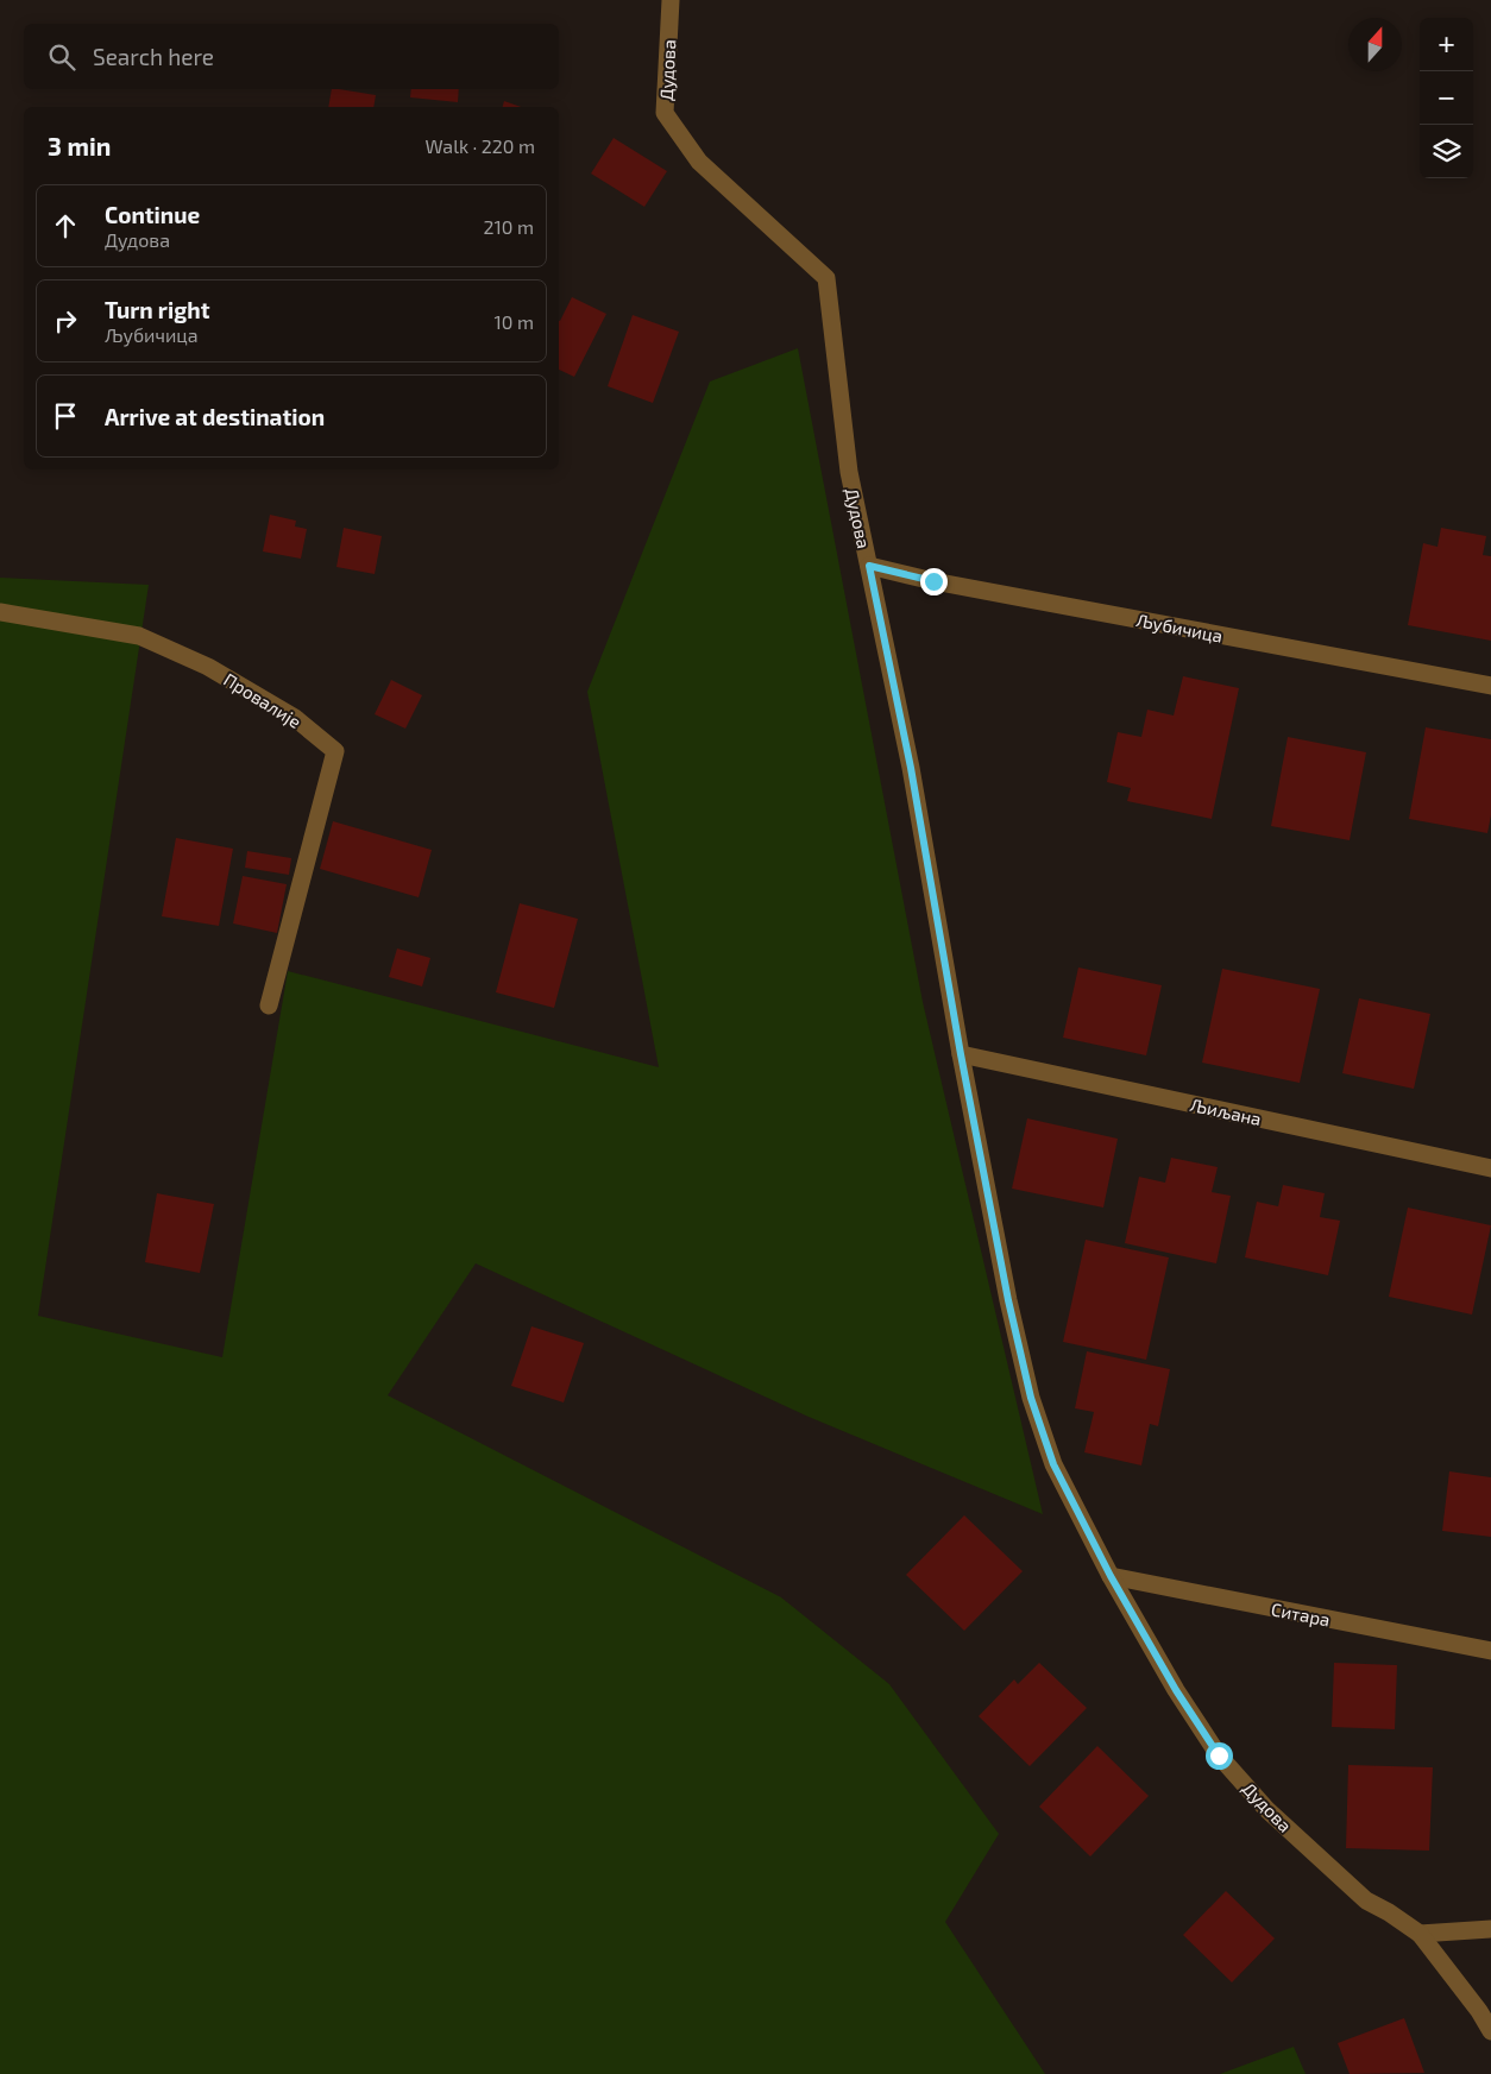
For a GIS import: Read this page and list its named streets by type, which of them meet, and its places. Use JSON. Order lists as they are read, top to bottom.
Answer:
{
  "streets": {
    "street": [
      "Дудова",
      "Љубичица",
      "Провалије",
      "Љиљана",
      "Ситара"
    ]
  },
  "crossings": [
    ["Дудова", "Љубичица"],
    ["Дудова", "Љиљана"],
    ["Дудова", "Ситара"]
  ],
  "north": "top",
  "page": {
    "map_buttons": ["+", "−"],
    "search": "Search here",
    "heading": ["3 min", "Walk · 220 m"],
    "list": [
      ["Continue", "Дудова", "210 m"],
      ["Turn right", "Љубичица", "10 m"],
      "Arrive at destination"
    ]
  }
}
